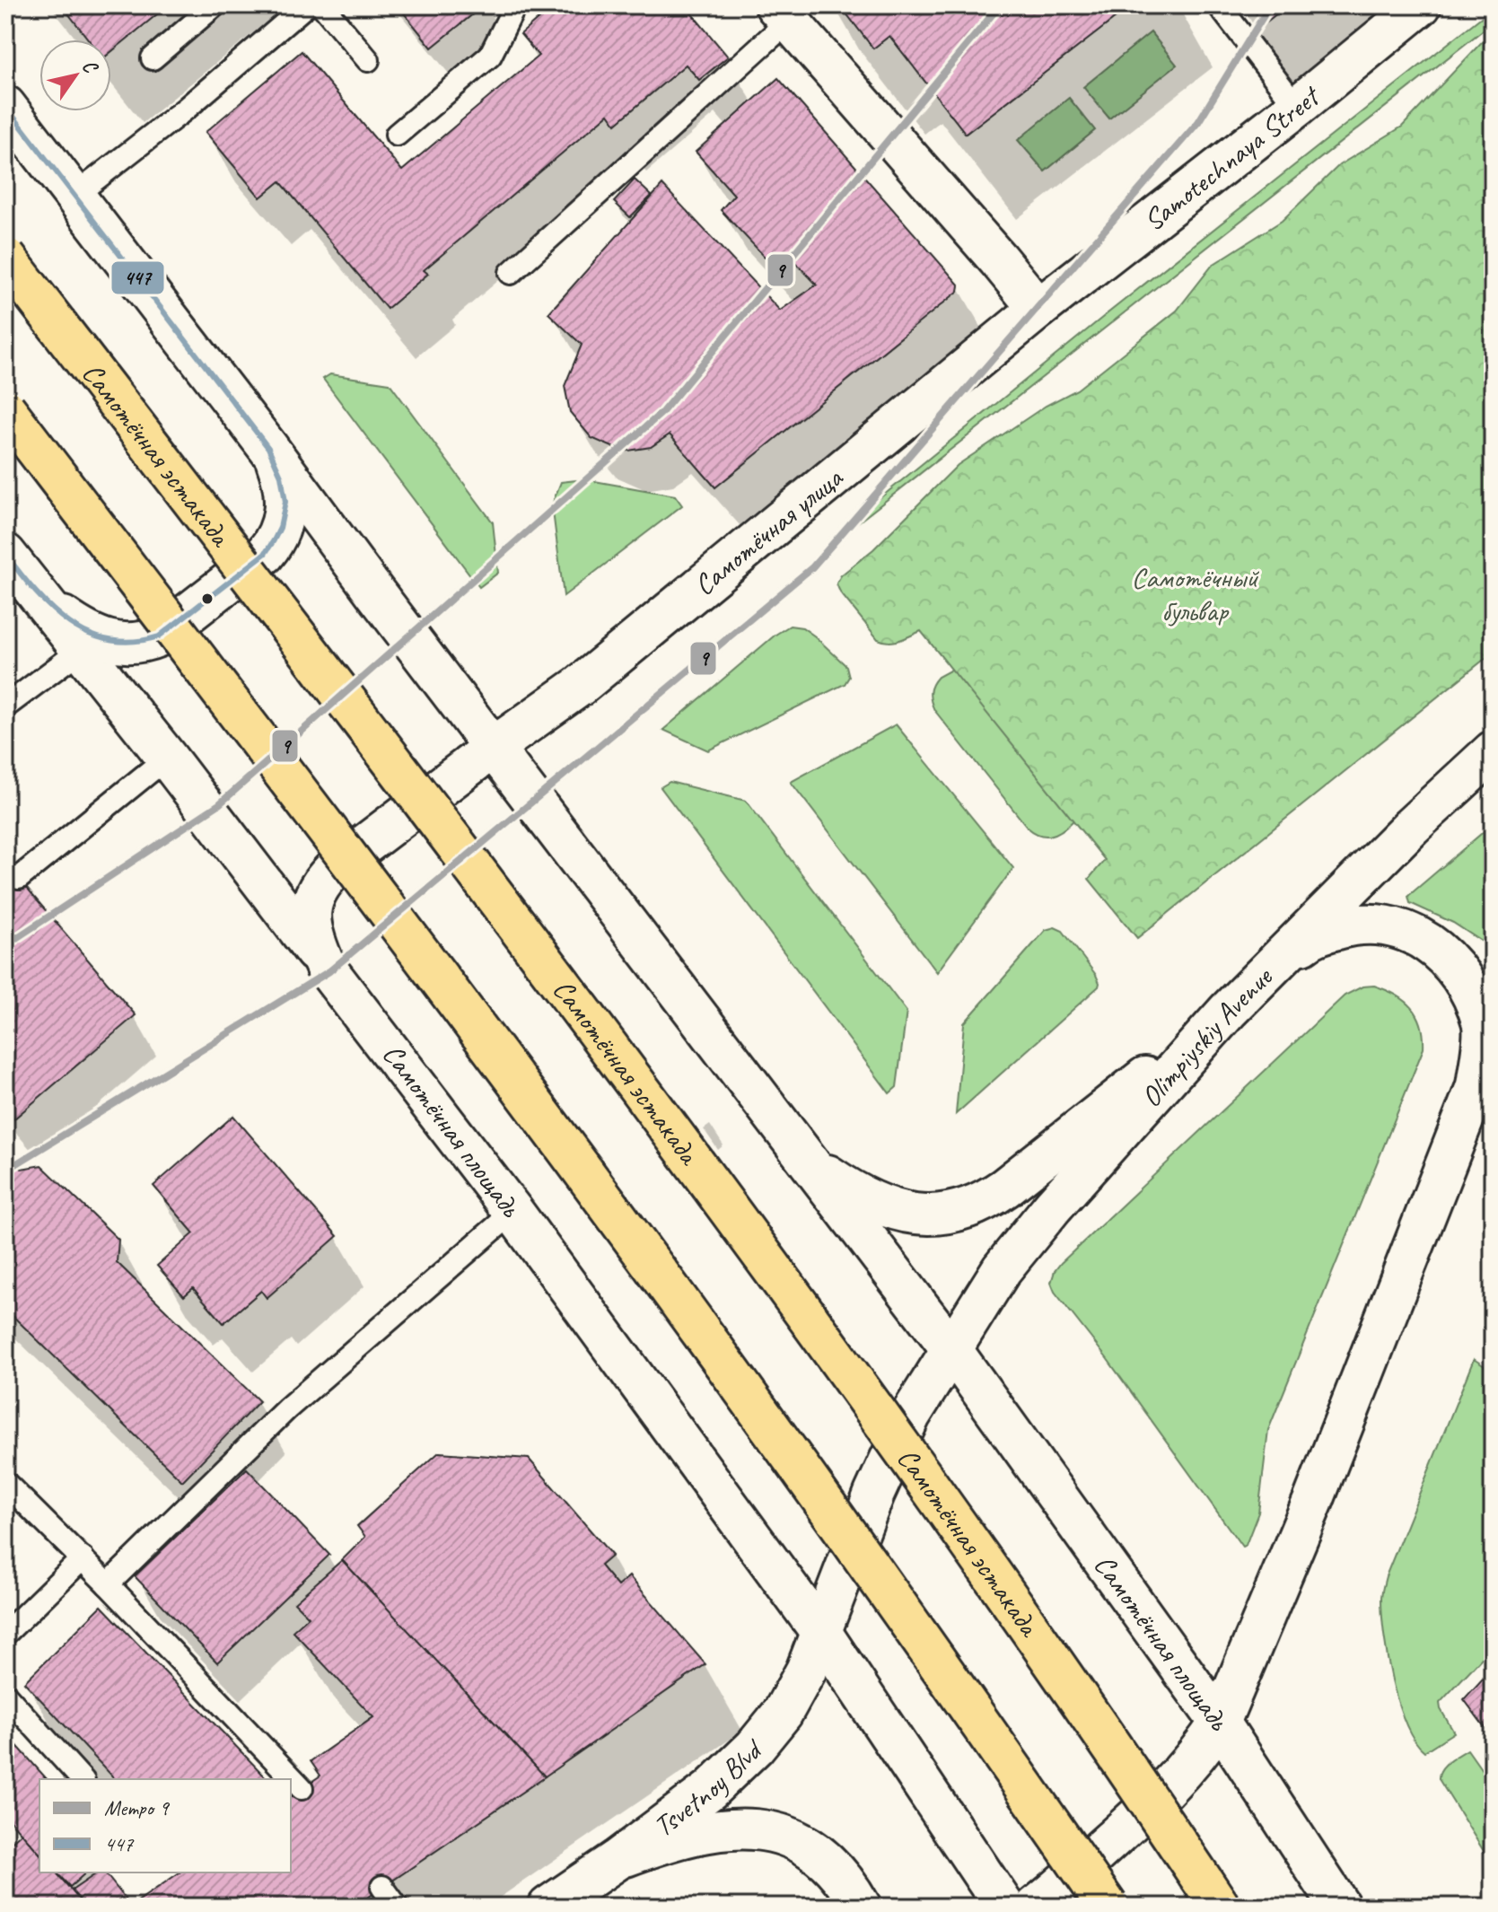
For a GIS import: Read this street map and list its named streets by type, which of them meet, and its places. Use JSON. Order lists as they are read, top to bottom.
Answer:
{
  "streets": {
    "main road": [
      "Samotechnaya Street",
      "Самотёчная эстакада",
      "Самотёчная улица",
      "Olimpiyskiy Avenue",
      "Самотёчная площадь",
      "Tsvetnoy Blvd"
    ]
  },
  "crossings": [
    ["Samotechnaya Street", "Самотёчная улица"],
    ["Самотёчная улица", "Самотёчная площадь"],
    ["Olimpiyskiy Avenue", "Самотёчная площадь"],
    ["Самотёчная площадь", "Tsvetnoy Blvd"]
  ],
  "parks": ["Самотёчный бульвар"],
  "lines": ["metro line 9", "transit line 447"],
  "legend": ["Метро 9", "447"],
  "north": "top right"
}
